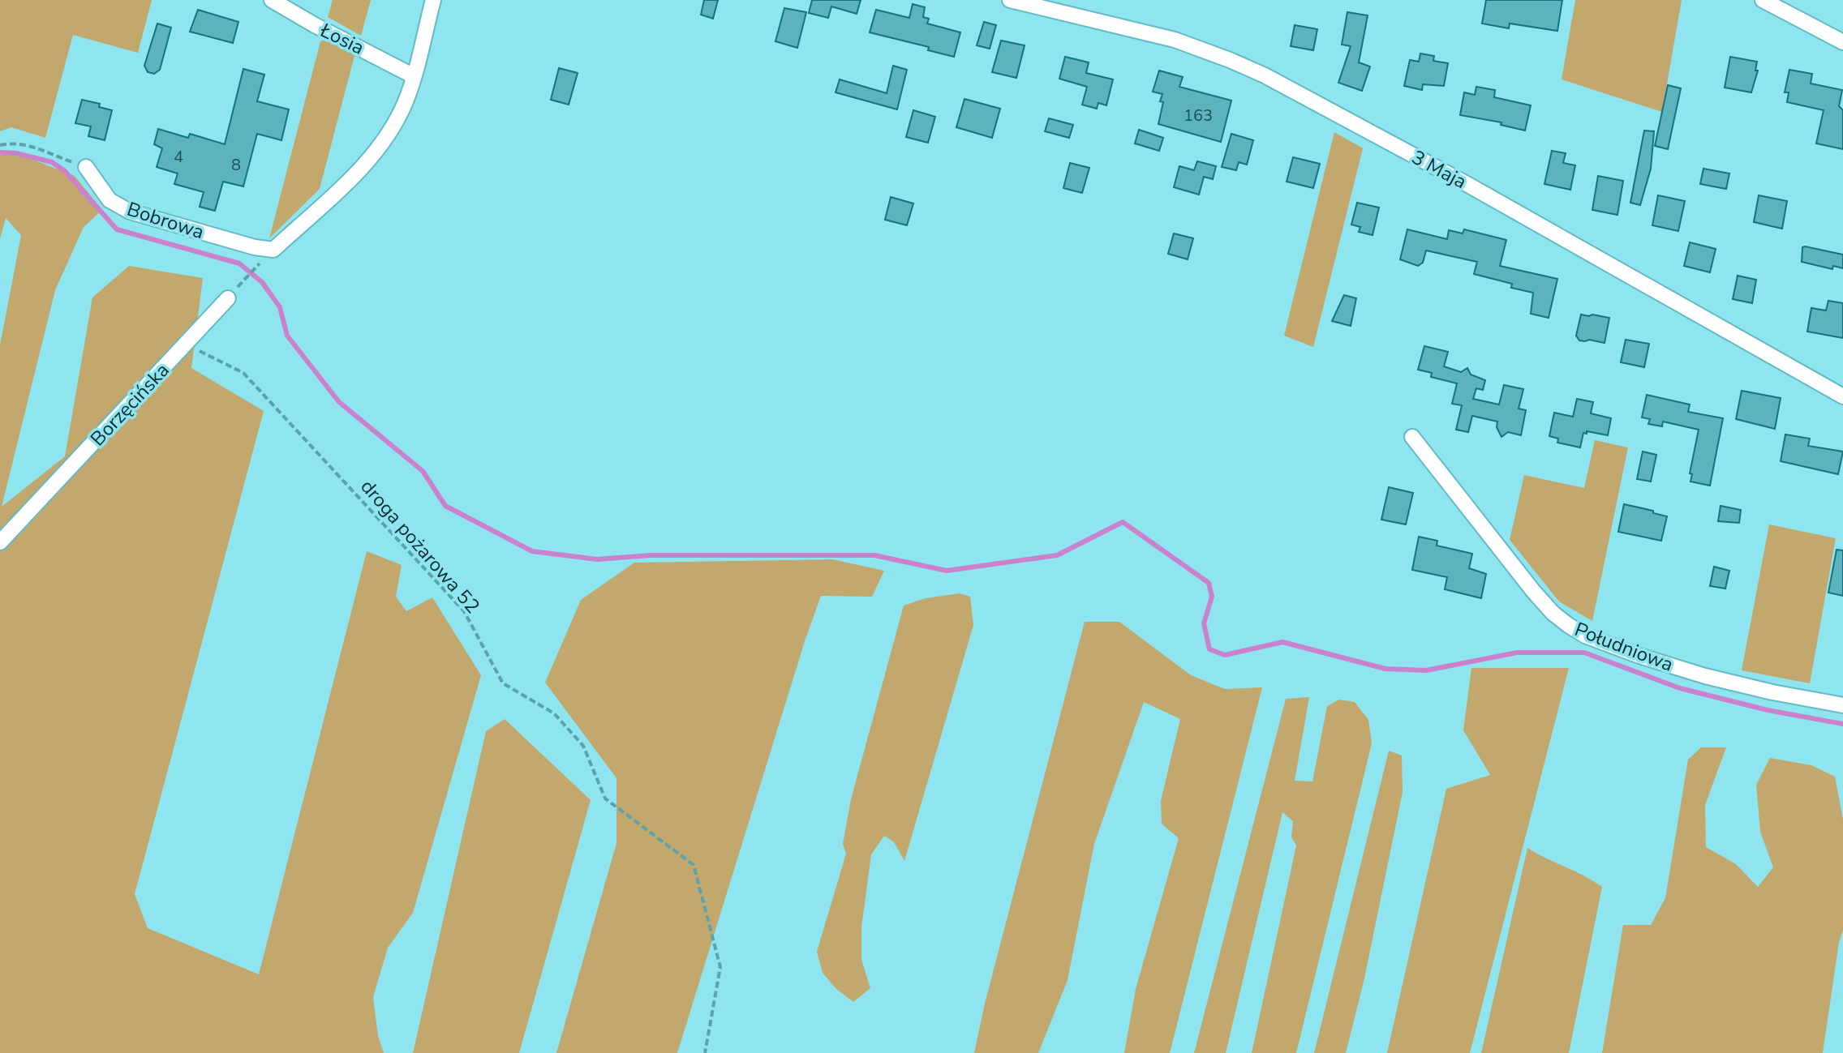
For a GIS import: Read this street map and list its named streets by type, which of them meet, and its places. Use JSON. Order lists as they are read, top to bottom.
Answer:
{
  "streets": {
    "street": [
      "Łosia",
      "3 Maja",
      "Bobrowa",
      "Borzęcińska",
      "Południowa"
    ],
    "path": ["droga pożarowa 52"]
  },
  "crossings": [
    ["Łosia", "Bobrowa"],
    ["Borzęcińska", "droga pożarowa 52"]
  ],
  "house_numbers": ["163", "4", "8"]
}
